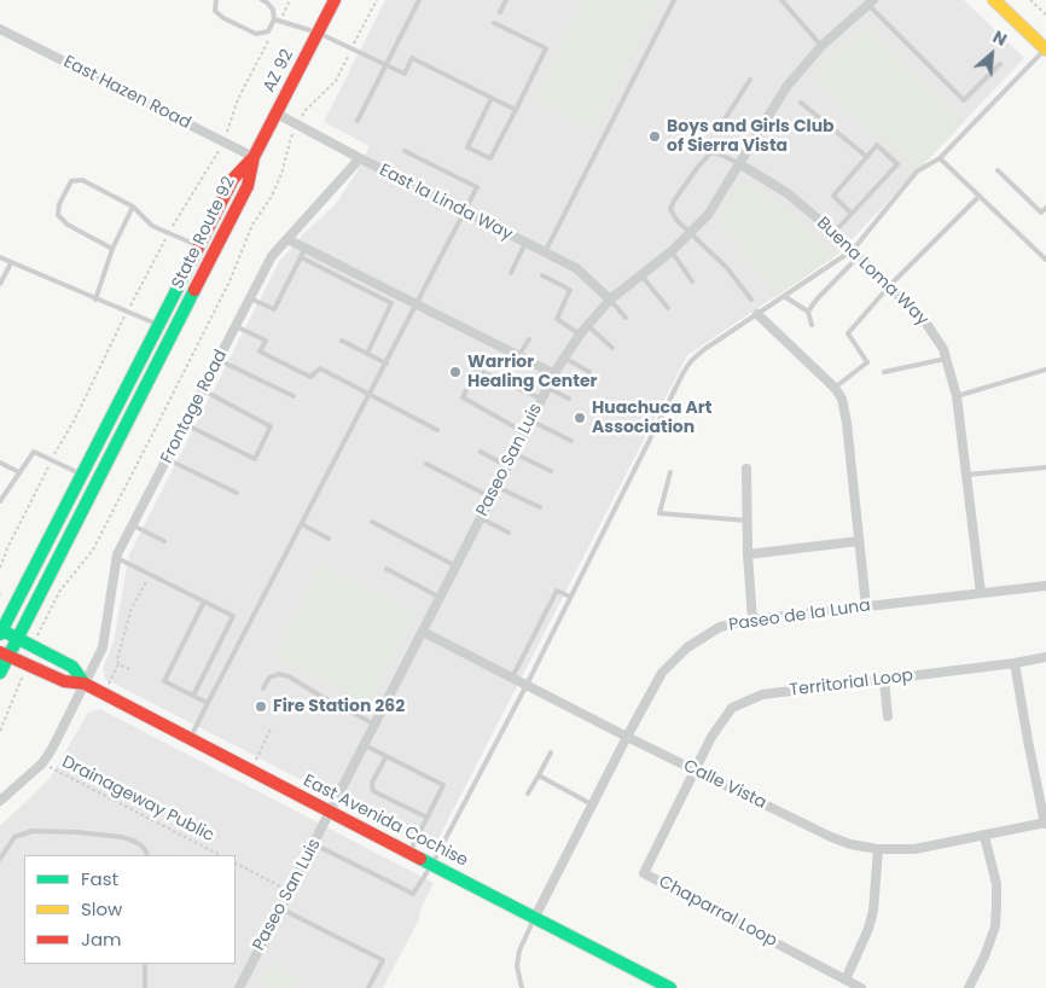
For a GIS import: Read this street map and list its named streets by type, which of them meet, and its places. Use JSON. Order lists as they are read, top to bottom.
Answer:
{
  "streets": {
    "main road": ["AZ 92", "State Route 92", "East Avenida Cochise"],
    "street": [
      "East Hazen Road",
      "East la Linda Way",
      "Buena Loma Way",
      "Frontage Road",
      "Paseo San Luis",
      "Paseo de la Luna",
      "Territorial Loop",
      "Calle Vista",
      "Chaparral Loop"
    ],
    "path": ["Drainageway Public"]
  },
  "crossings": [
    ["AZ 92", "East Hazen Road"],
    ["AZ 92", "East la Linda Way"],
    ["AZ 92", "State Route 92"],
    ["East Hazen Road", "State Route 92"],
    ["East la Linda Way", "Frontage Road"],
    ["East la Linda Way", "Paseo San Luis"],
    ["Buena Loma Way", "Paseo San Luis"],
    ["Buena Loma Way", "Paseo de la Luna"],
    ["Frontage Road", "Drainageway Public"],
    ["Frontage Road", "East Avenida Cochise"],
    ["Paseo San Luis", "Calle Vista"],
    ["Paseo San Luis", "East Avenida Cochise"],
    ["Paseo de la Luna", "Calle Vista"],
    ["Paseo de la Luna", "East Avenida Cochise"],
    ["Territorial Loop", "Calle Vista"],
    ["Territorial Loop", "Chaparral Loop"],
    ["Calle Vista", "Chaparral Loop"]
  ],
  "places": [
    "Boys and Girls Club of Sierra Vista",
    "Warrior Healing Center",
    "Huachuca Art Association",
    "Fire Station 262"
  ],
  "legend": ["Fast", "Slow", "Jam"],
  "north": "top right"
}
